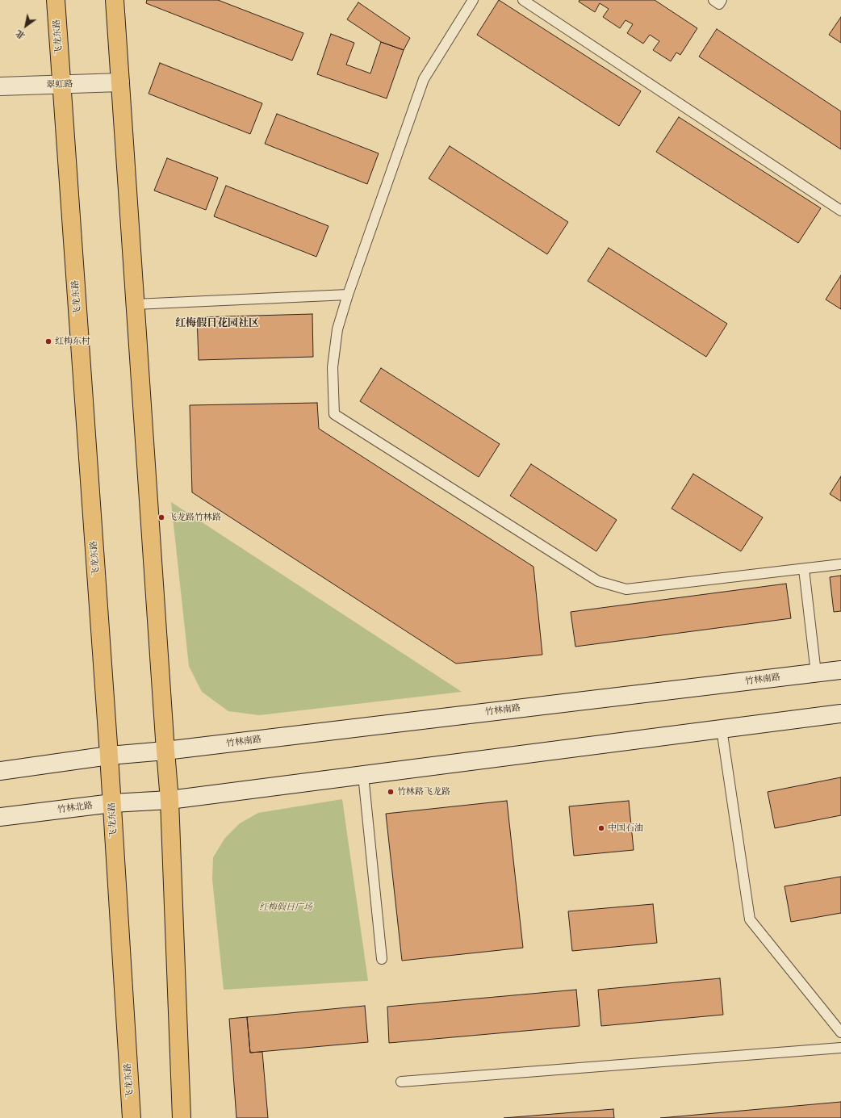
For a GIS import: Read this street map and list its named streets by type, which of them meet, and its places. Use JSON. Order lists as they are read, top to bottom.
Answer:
{
  "streets": {
    "main road": [
      "飞龙东路",
      "翠虹路",
      "竹林南路",
      "竹林北路"
    ]
  },
  "crossings": [
    ["飞龙东路", "翠虹路"],
    ["飞龙东路", "竹林北路"]
  ],
  "districts": ["红梅假日花园社区"],
  "parks": ["红梅假日广场"],
  "places": [
    "红梅东村",
    "飞龙路竹林路",
    "竹林路飞龙路",
    "中国石油"
  ],
  "north": "bottom left"
}
